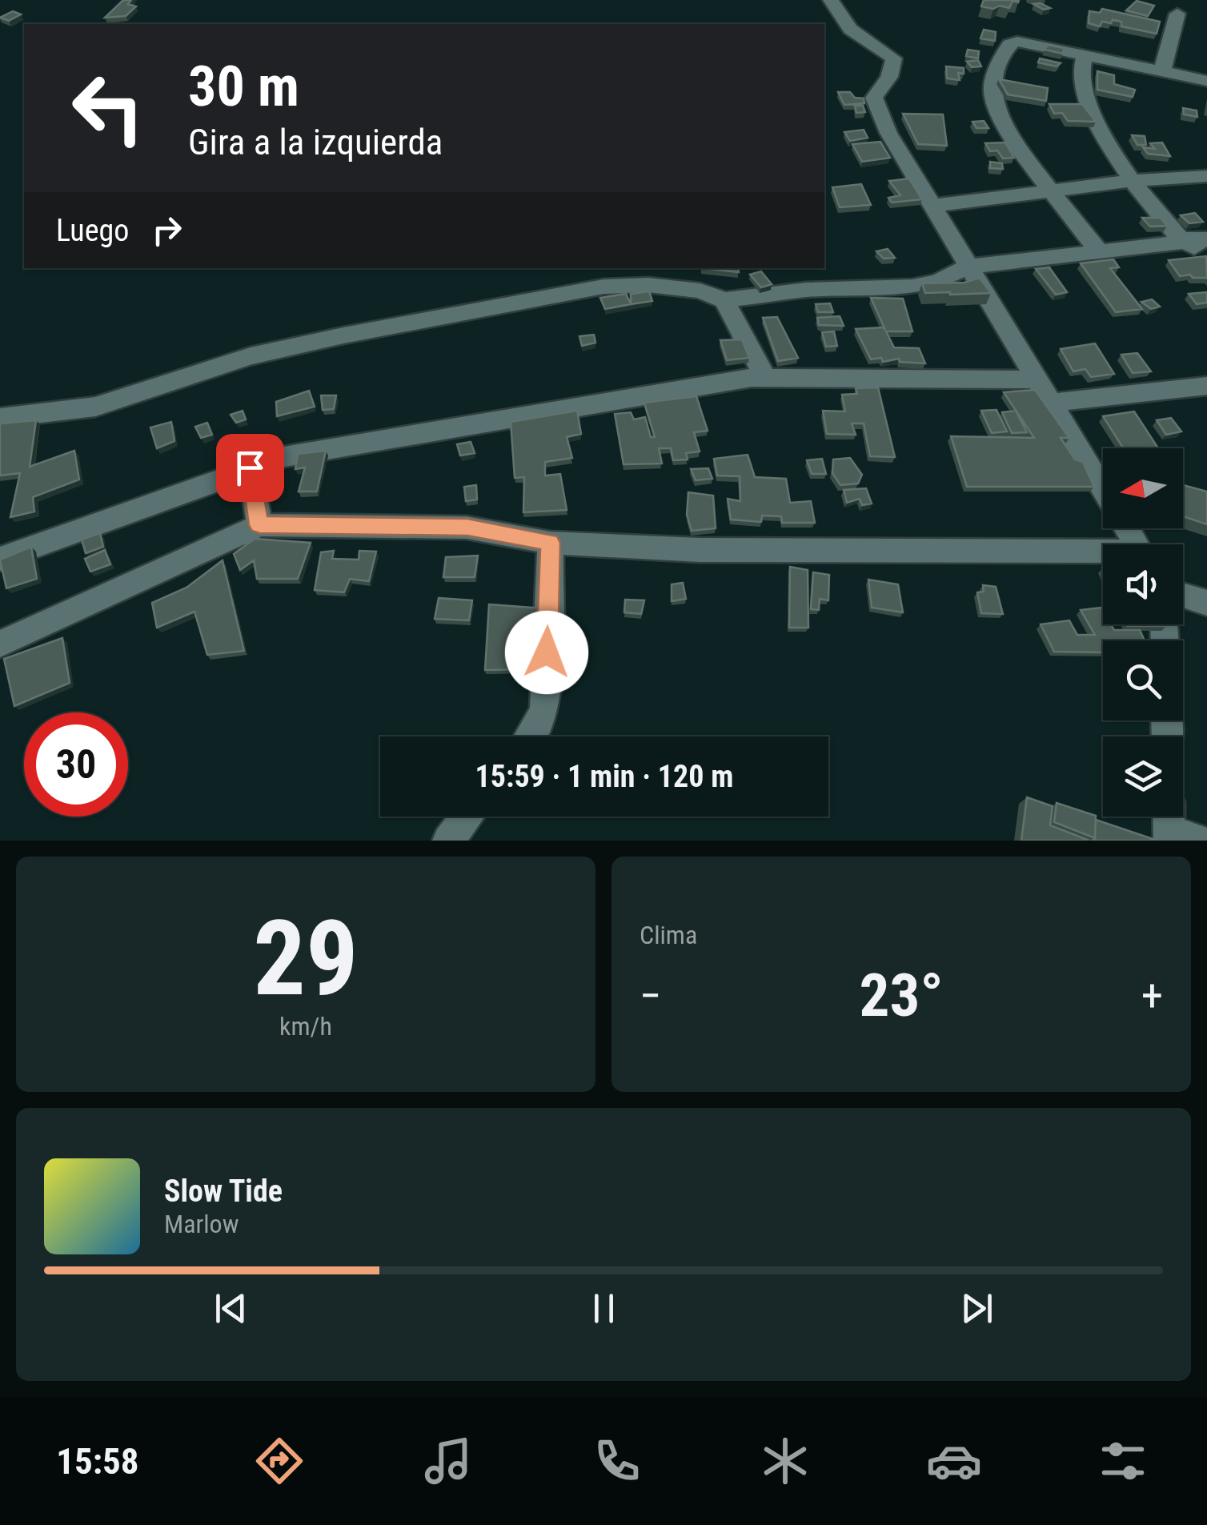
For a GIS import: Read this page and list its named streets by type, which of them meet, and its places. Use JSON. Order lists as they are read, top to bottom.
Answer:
{
  "north": "left",
  "page": {
    "turn": ["30 m", "Gira a la izquierda"],
    "then": "Luego",
    "limit": "30",
    "trip": "15:59 · 1 min · 120 m",
    "tile": [
      ["29", "km/h"],
      "Clima"
    ],
    "heat": ["−", "23°", "+"],
    "song": ["Slow Tide", "Marlow"],
    "tabs": "15:58"
  }
}
